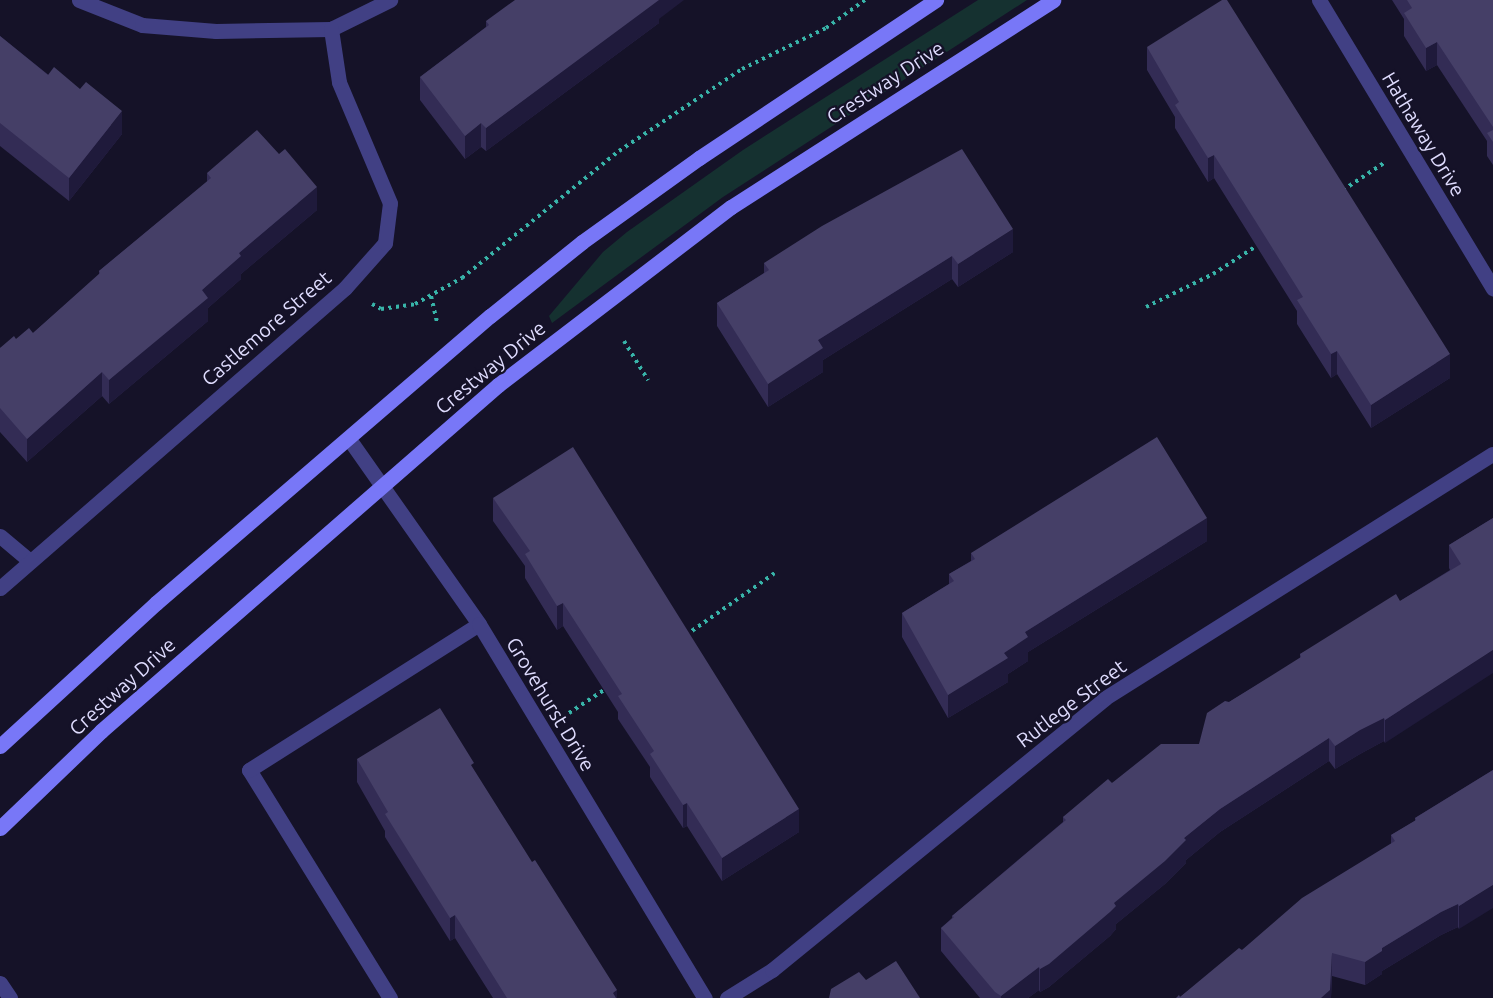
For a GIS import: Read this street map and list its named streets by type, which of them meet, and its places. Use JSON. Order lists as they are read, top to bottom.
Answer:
{
  "streets": {
    "street": [
      "Crestway Drive",
      "Hathaway Drive",
      "Castlemore Street",
      "Rutlege Street",
      "Grovehurst Drive"
    ]
  },
  "crossings": [
    ["Crestway Drive", "Grovehurst Drive"]
  ]
}
